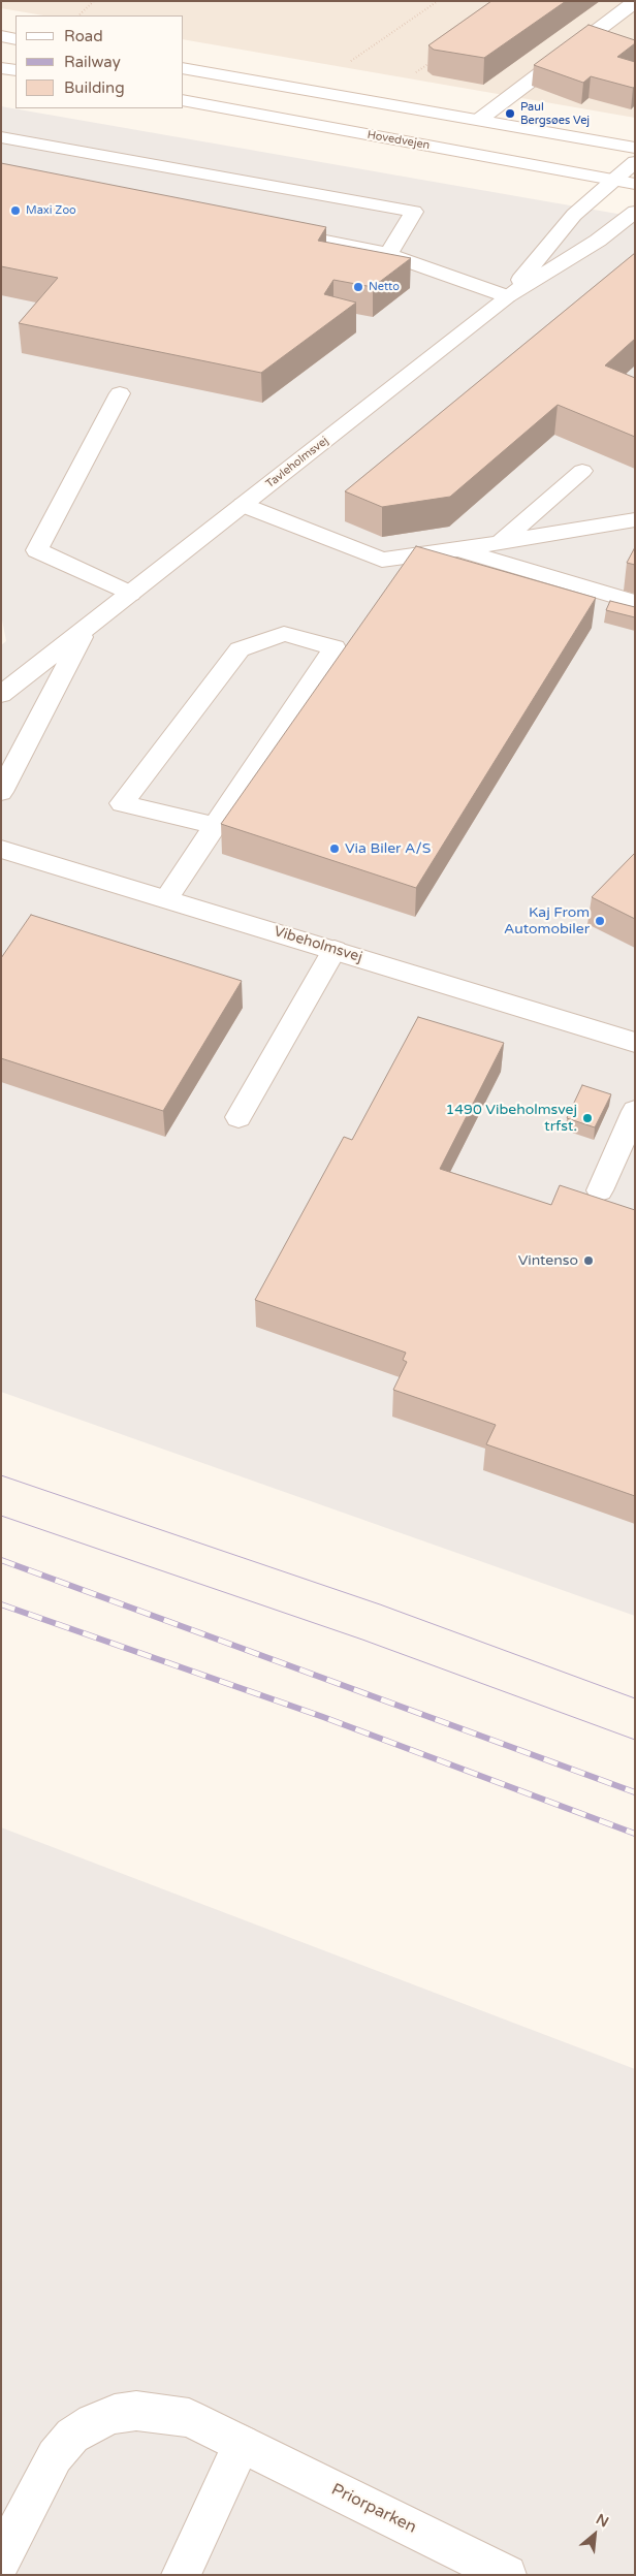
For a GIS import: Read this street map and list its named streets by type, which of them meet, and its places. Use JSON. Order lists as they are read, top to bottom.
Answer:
{
  "streets": {
    "street": [
      "Hovedvejen",
      "Tavleholmsvej",
      "Vibeholmsvej",
      "Priorparken"
    ]
  },
  "crossings": [
    ["Hovedvejen", "Tavleholmsvej"]
  ],
  "places": [
    "Paul Bergsøes Vej",
    "Maxi Zoo",
    "Netto",
    "Via Biler A/S",
    "Kaj From Automobiler",
    "1490 Vibeholmsvej trfst.",
    "Vintenso"
  ],
  "legend": ["Road", "Railway", "Building"],
  "north": "top right"
}
